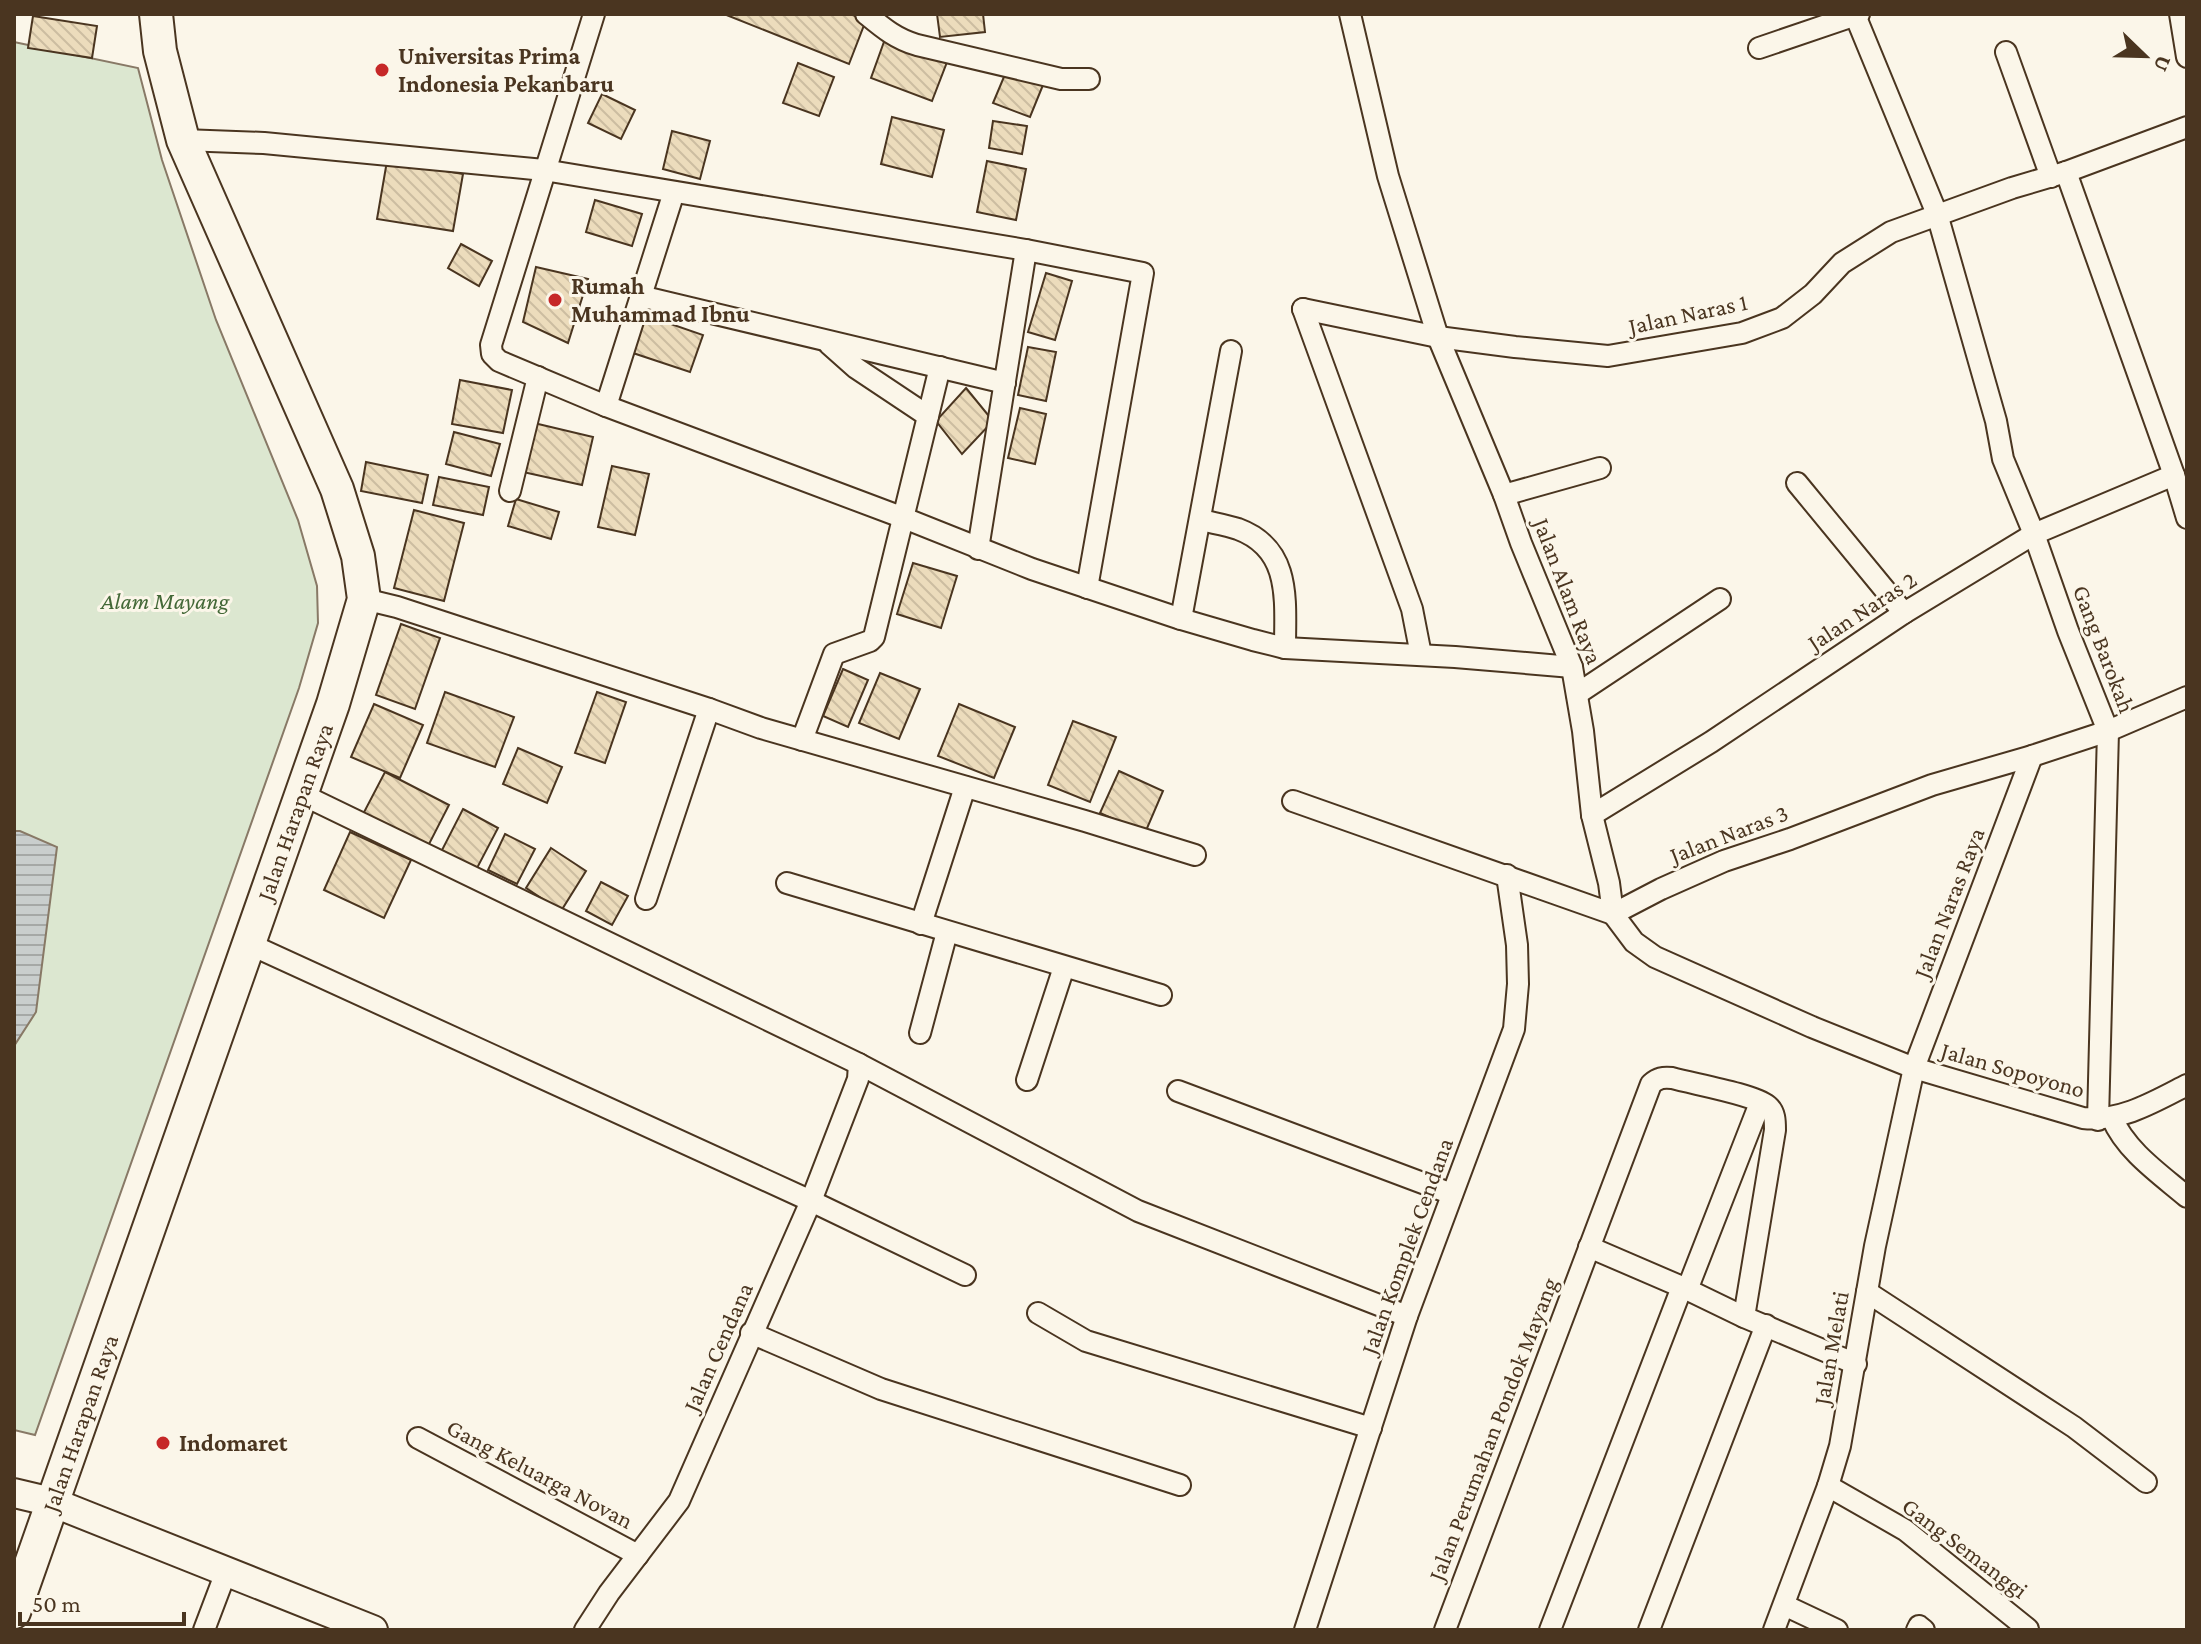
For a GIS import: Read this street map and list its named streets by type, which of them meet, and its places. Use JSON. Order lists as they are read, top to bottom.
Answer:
{
  "streets": {
    "main road": ["Jalan Harapan Raya"],
    "street": [
      "Jalan Naras 1",
      "Jalan Alam Raya",
      "Jalan Naras 2",
      "Gang Barokah",
      "Jalan Naras 3",
      "Jalan Naras Raya",
      "Jalan Sopoyono",
      "Jalan Komplek Cendana",
      "Jalan Cendana",
      "Jalan Melati",
      "Jalan Perumahan Pondok Mayang",
      "Gang Keluarga Novan",
      "Gang Semanggi"
    ]
  },
  "crossings": [
    ["Jalan Naras 1", "Jalan Alam Raya"],
    ["Jalan Naras 1", "Gang Barokah"],
    ["Jalan Alam Raya", "Jalan Naras 2"],
    ["Jalan Alam Raya", "Jalan Naras 3"],
    ["Jalan Naras 2", "Gang Barokah"],
    ["Gang Barokah", "Jalan Naras 3"],
    ["Gang Barokah", "Jalan Sopoyono"],
    ["Jalan Naras 3", "Jalan Naras Raya"],
    ["Jalan Naras Raya", "Jalan Sopoyono"],
    ["Jalan Naras Raya", "Jalan Melati"],
    ["Jalan Sopoyono", "Jalan Melati"],
    ["Jalan Cendana", "Gang Keluarga Novan"],
    ["Jalan Melati", "Gang Semanggi"]
  ],
  "parks": ["Alam Mayang"],
  "places": ["Universitas Prima Indonesia Pekanbaru", "Rumah Muhammad Ibnu", "Indomaret"],
  "scale_bar": "50 m",
  "north": "bottom right"
}
